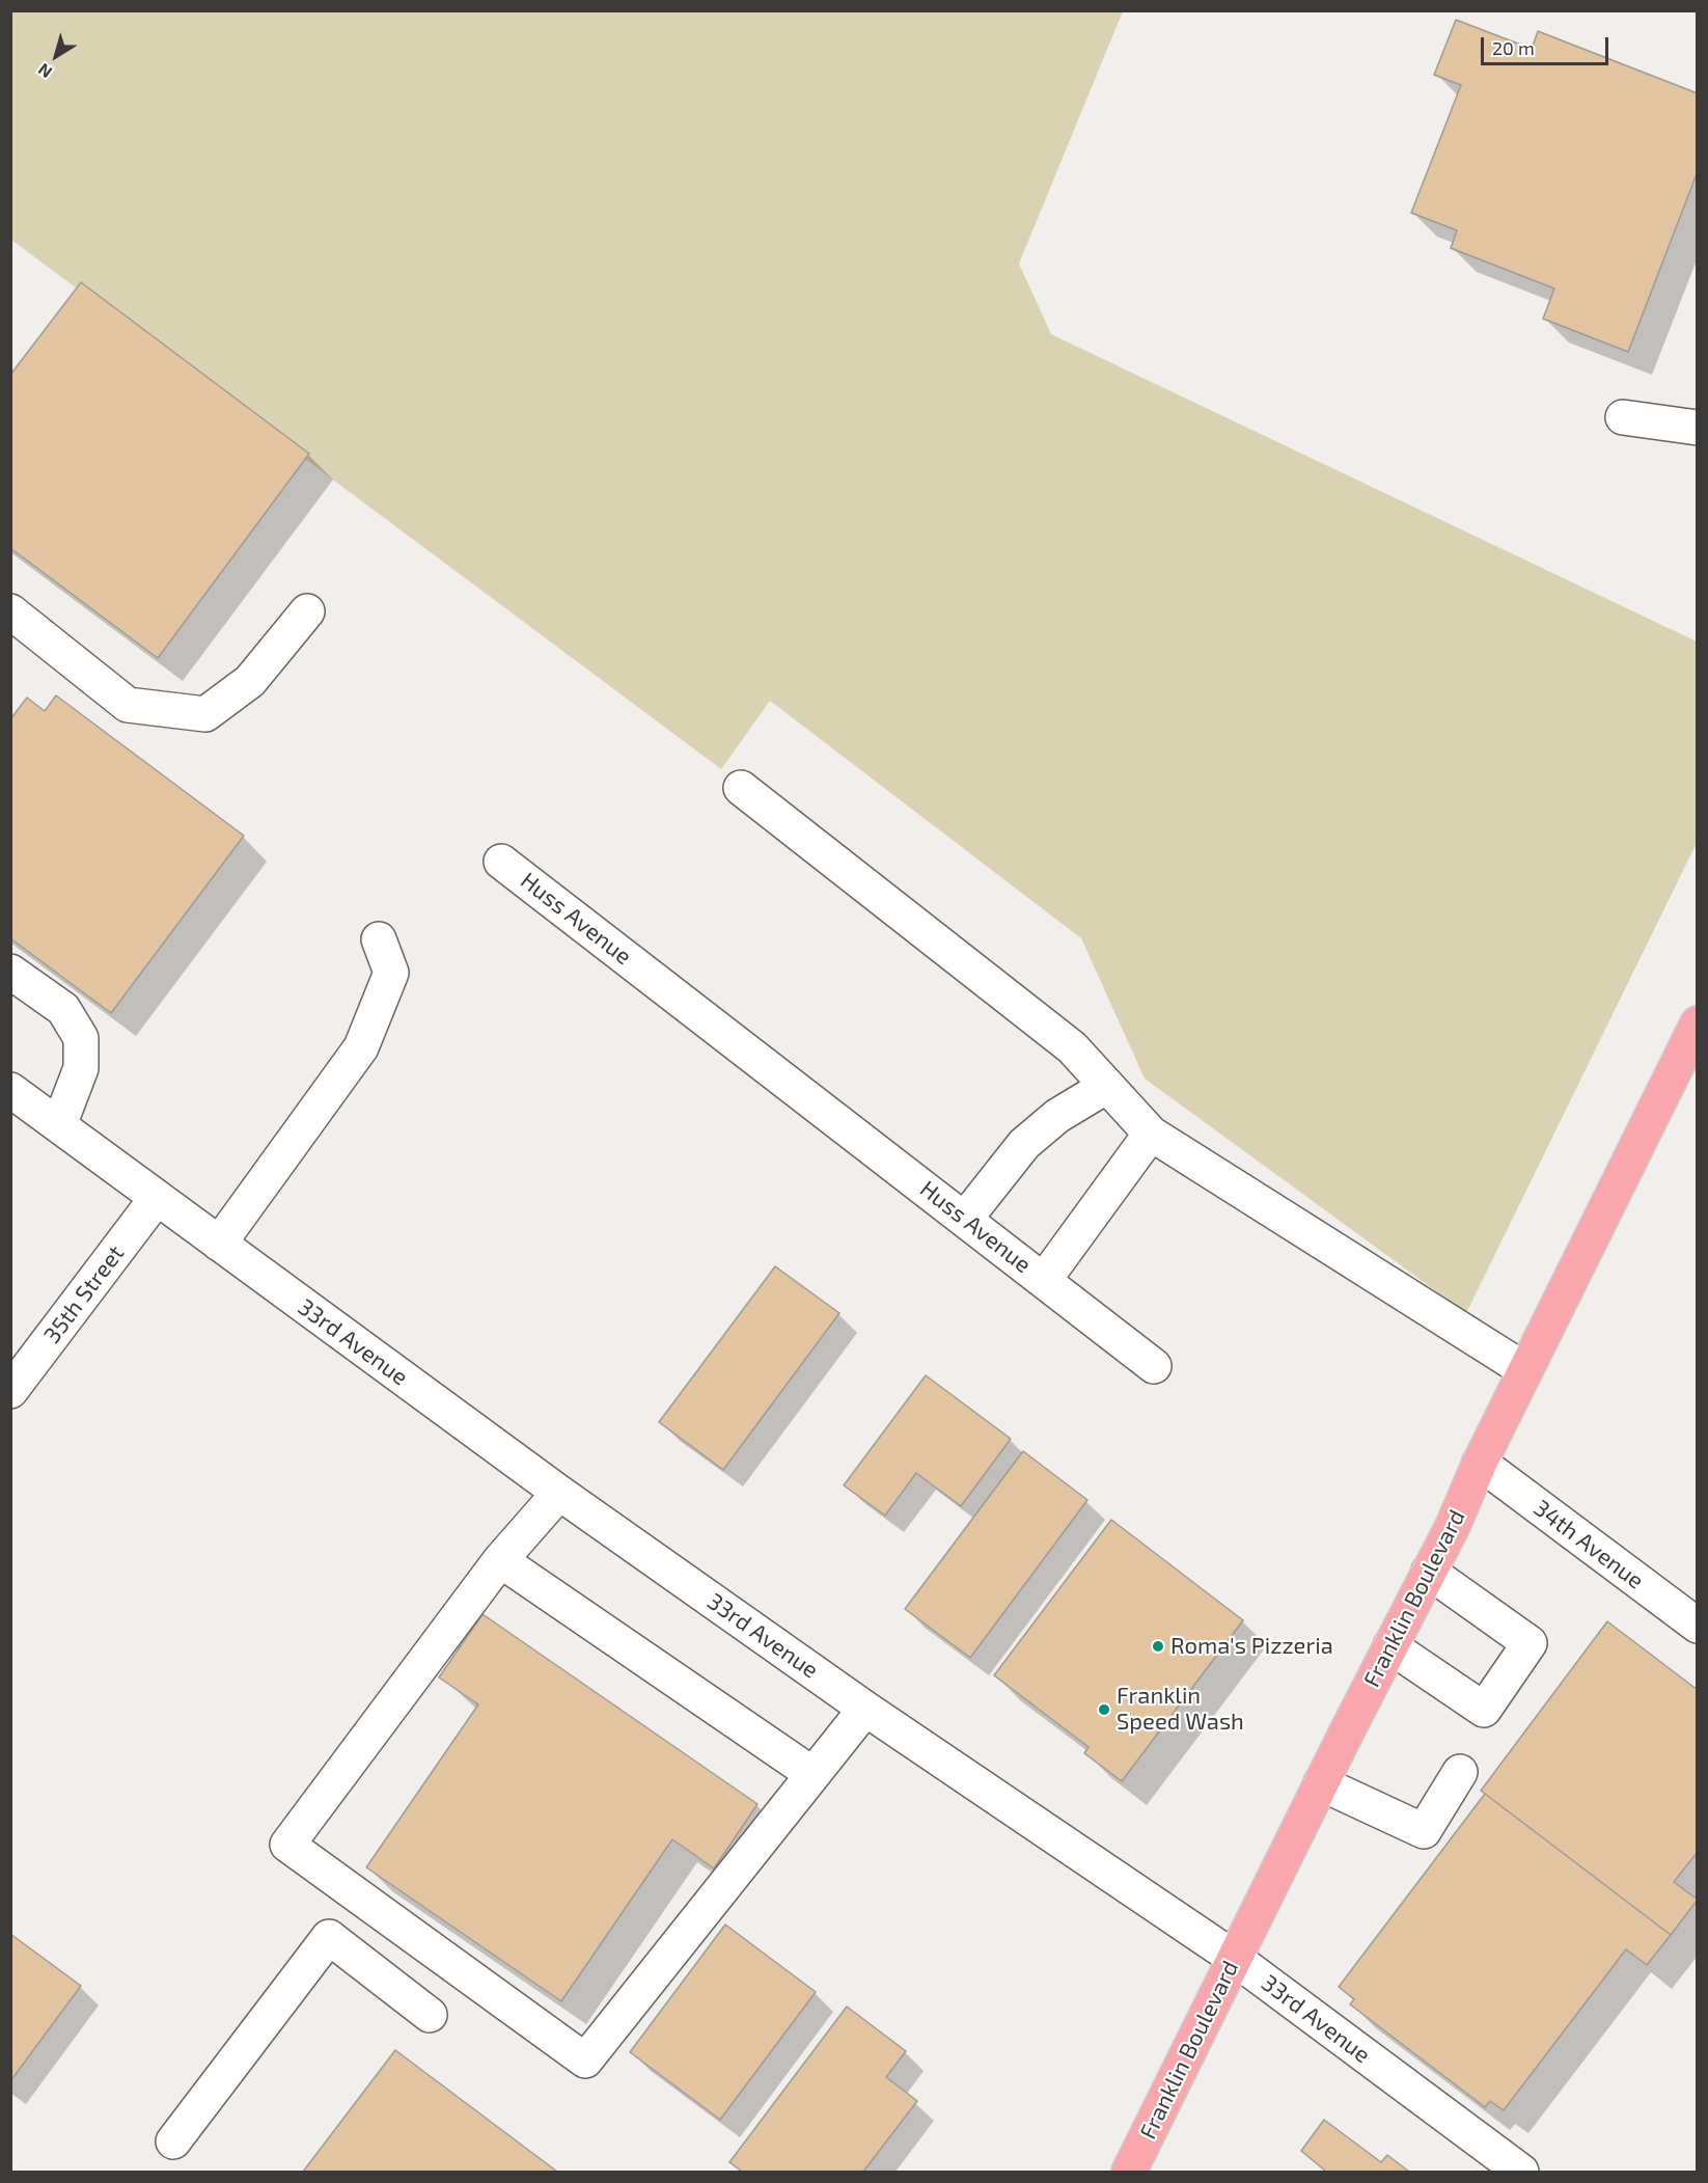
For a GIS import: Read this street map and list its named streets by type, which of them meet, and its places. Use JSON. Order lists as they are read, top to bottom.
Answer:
{
  "streets": {
    "main road": ["Franklin Boulevard"],
    "street": [
      "Huss Avenue",
      "35th Street",
      "33rd Avenue",
      "34th Avenue"
    ]
  },
  "crossings": [
    ["35th Street", "33rd Avenue"],
    ["33rd Avenue", "Franklin Boulevard"],
    ["34th Avenue", "Franklin Boulevard"]
  ],
  "places": ["Roma's Pizzeria", "Franklin Speed Wash"],
  "scale_bar": "20 m",
  "north": "bottom left"
}
